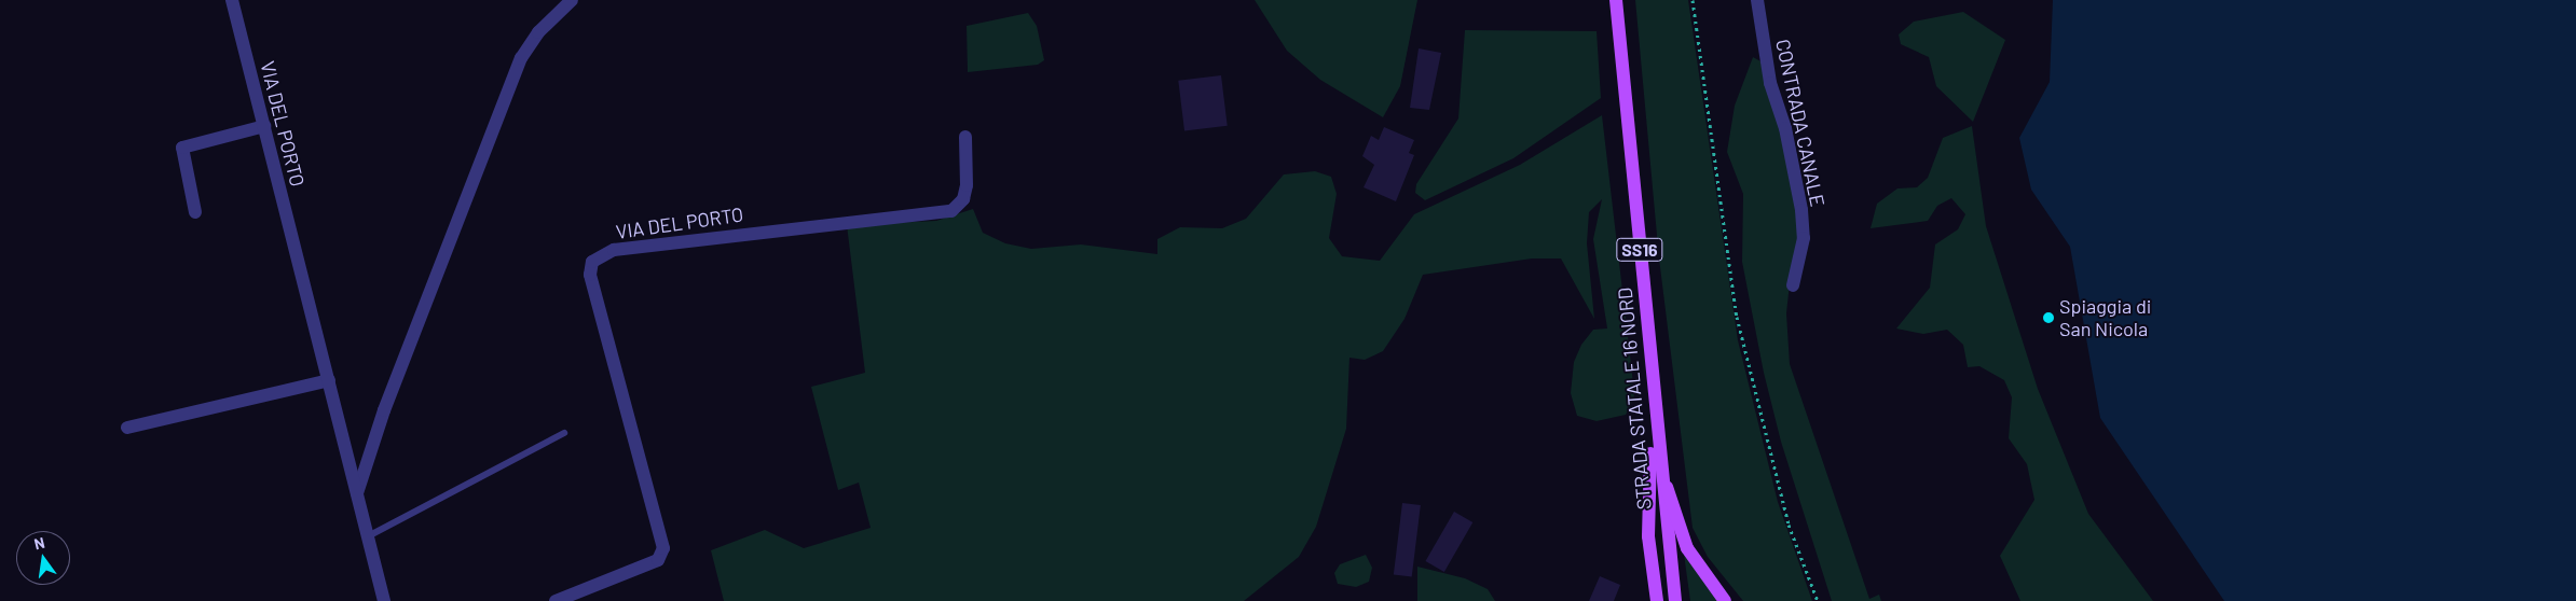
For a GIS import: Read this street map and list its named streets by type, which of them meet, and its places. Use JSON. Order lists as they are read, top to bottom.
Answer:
{
  "streets": {
    "main road": ["SS16", "STRADA STATALE 16 NORD"],
    "street": ["CONTRADA CANALE", "VIA DEL PORTO"]
  },
  "places": ["Spiaggia di San Nicola"],
  "north": "top"
}
